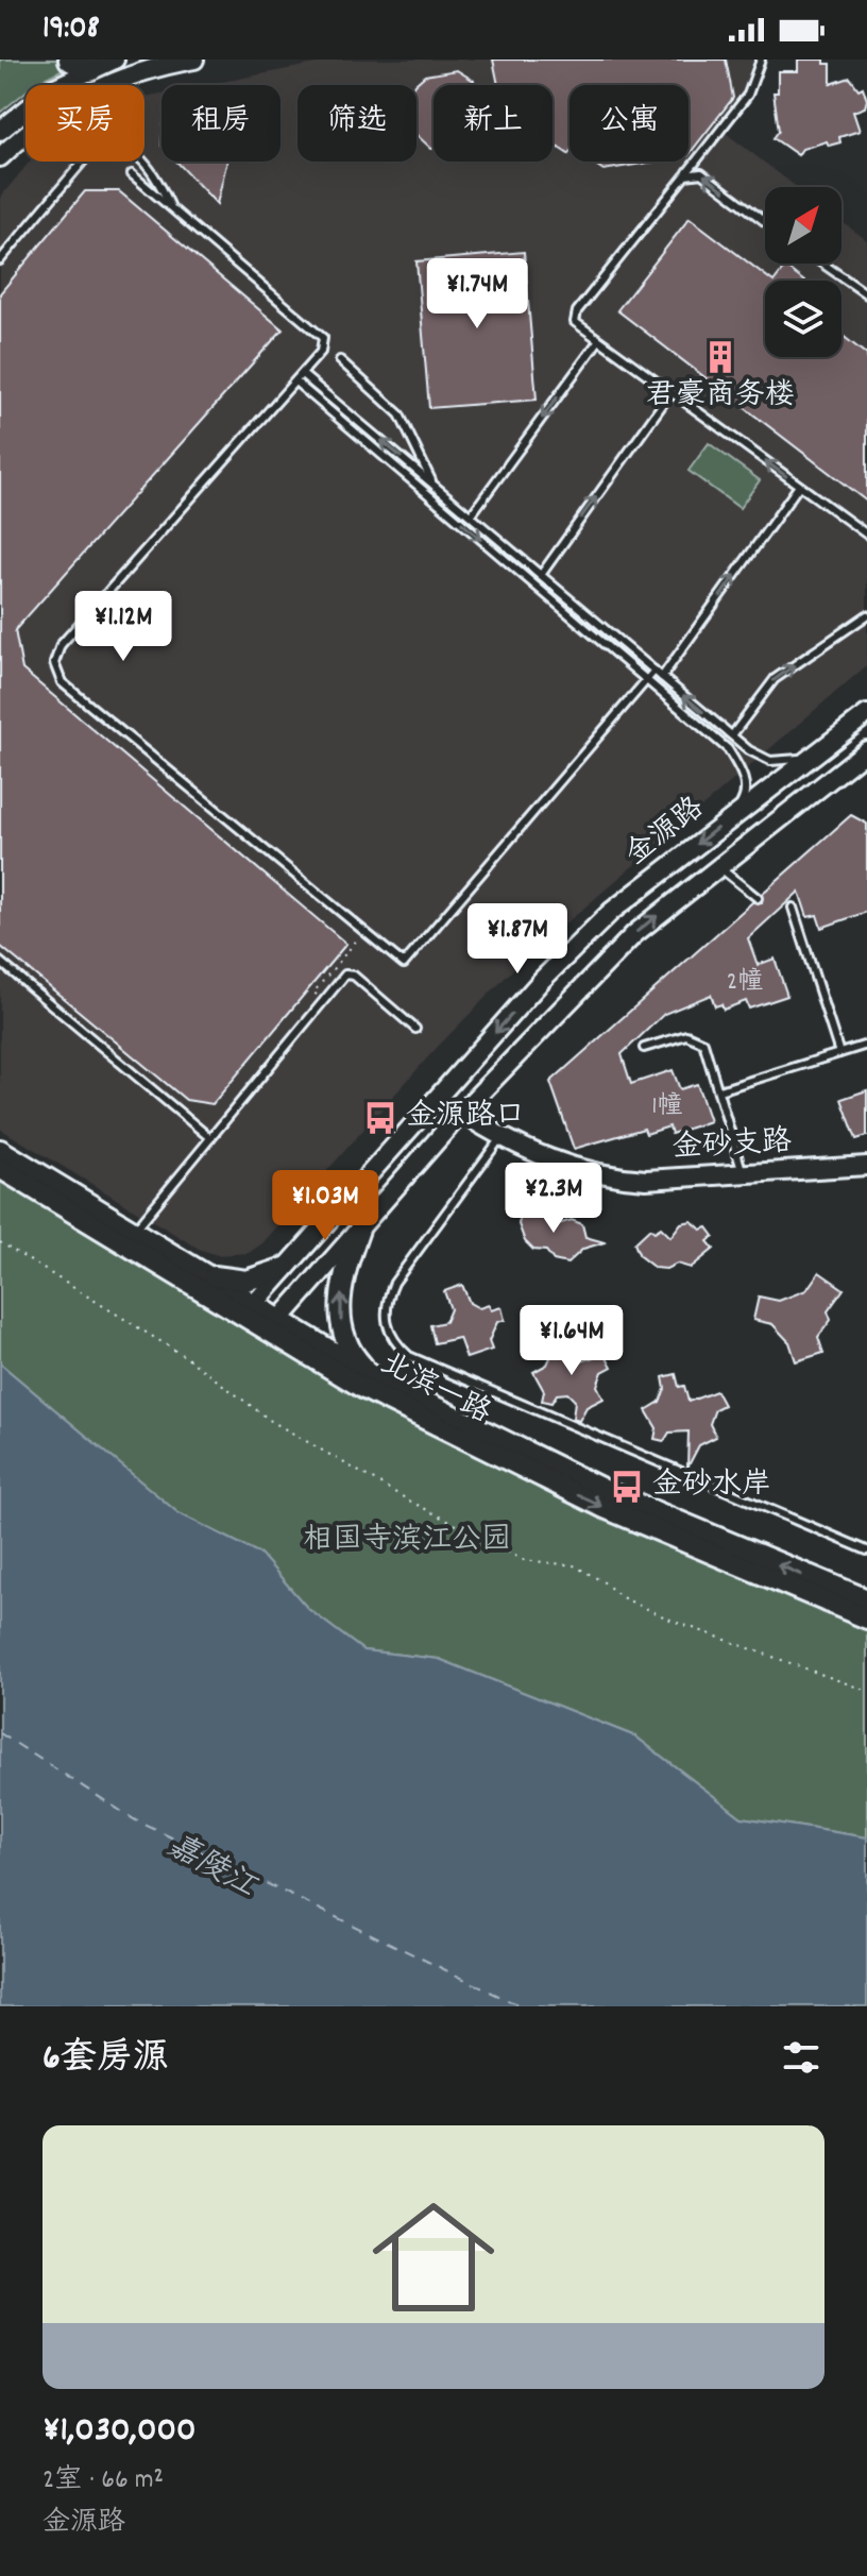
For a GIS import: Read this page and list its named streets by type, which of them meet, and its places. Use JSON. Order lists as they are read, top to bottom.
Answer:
{
  "streets": {
    "main road": ["金源路", "金砂支路", "北滨一路"]
  },
  "crossings": [
    ["金源路", "金砂支路"],
    ["金源路", "北滨一路"]
  ],
  "water": ["嘉陵江"],
  "parks": ["相国寺滨江公园"],
  "places": {
    "building": ["君豪商务楼"],
    "bus stop": ["金源路口", "金砂水岸"]
  },
  "house_numbers": ["2幢", "1幢"],
  "north": "top right",
  "page": {
    "status": "19:08",
    "chip": [
      "买房",
      "租房",
      "筛选",
      "新上",
      "公寓"
    ],
    "price": [
      "¥1.74M",
      "¥1.12M",
      "¥1.87M",
      "¥2.3M",
      "¥1.03M",
      "¥1.64M"
    ],
    "heading": "6套房源",
    "list": [
      {
        "name": "¥1,030,000",
        "note": "2室 · 66 m² · 金源路"
      }
    ]
  }
}
